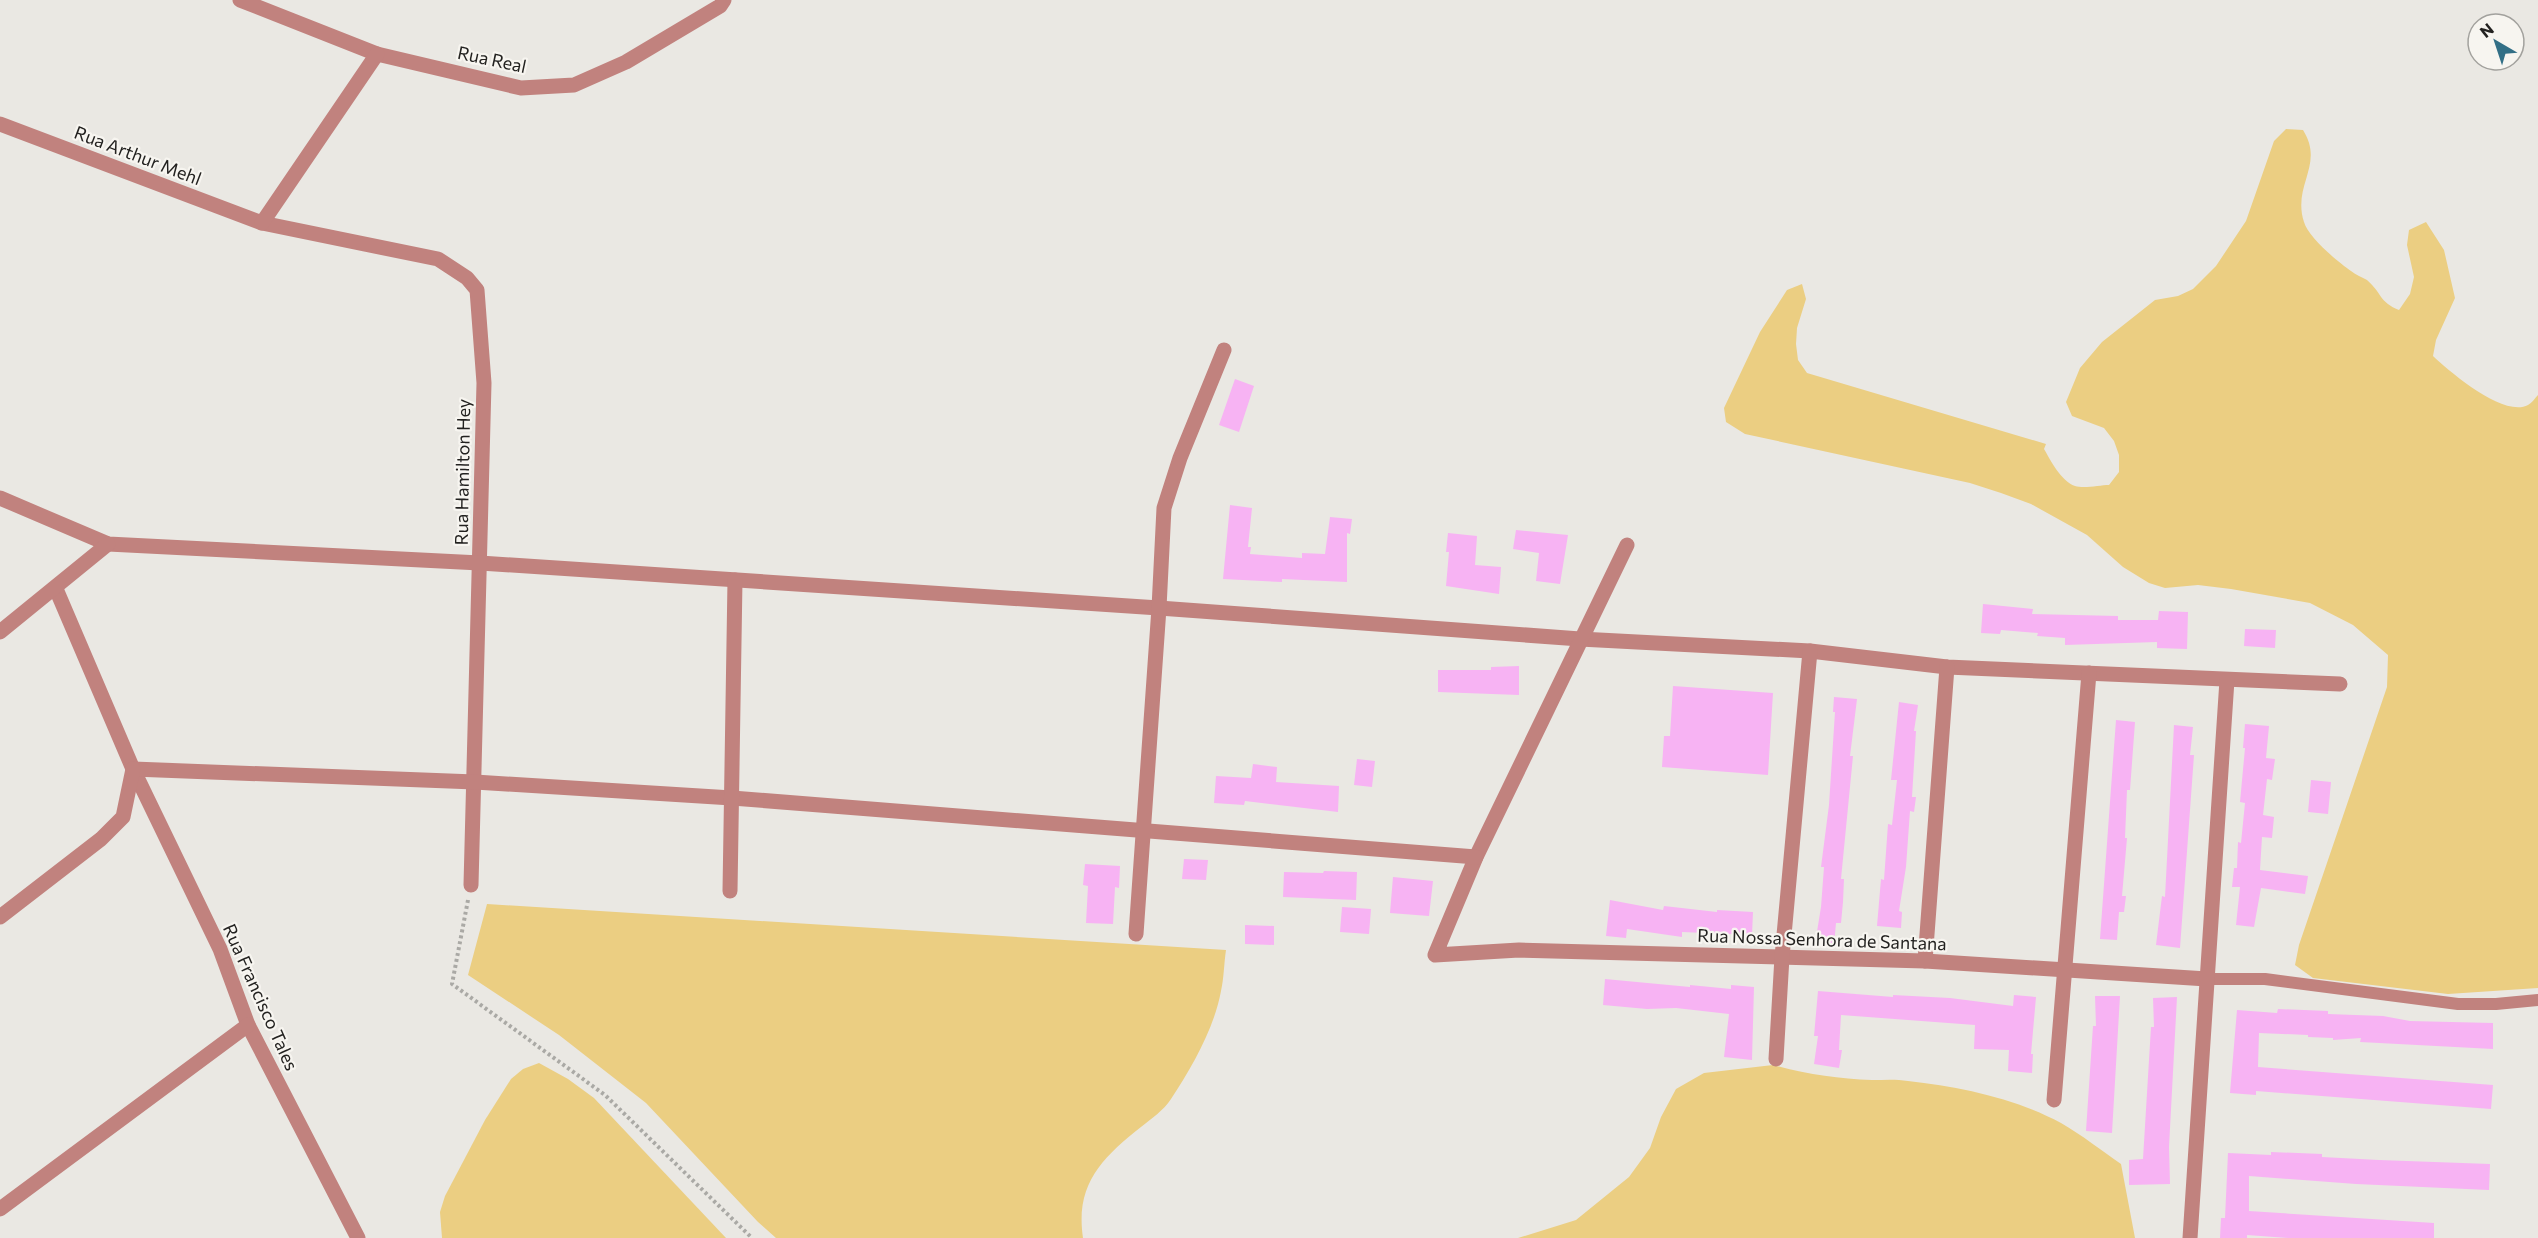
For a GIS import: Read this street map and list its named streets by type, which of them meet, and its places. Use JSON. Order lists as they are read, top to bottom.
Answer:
{
  "streets": {
    "street": [
      "Rua Real",
      "Rua Arthur Mehl",
      "Rua Hamilton Hey",
      "Rua Nossa Senhora de Santana",
      "Rua Francisco Tales"
    ]
  },
  "crossings": [
    ["Rua Arthur Mehl", "Rua Hamilton Hey"]
  ],
  "north": "top left"
}
